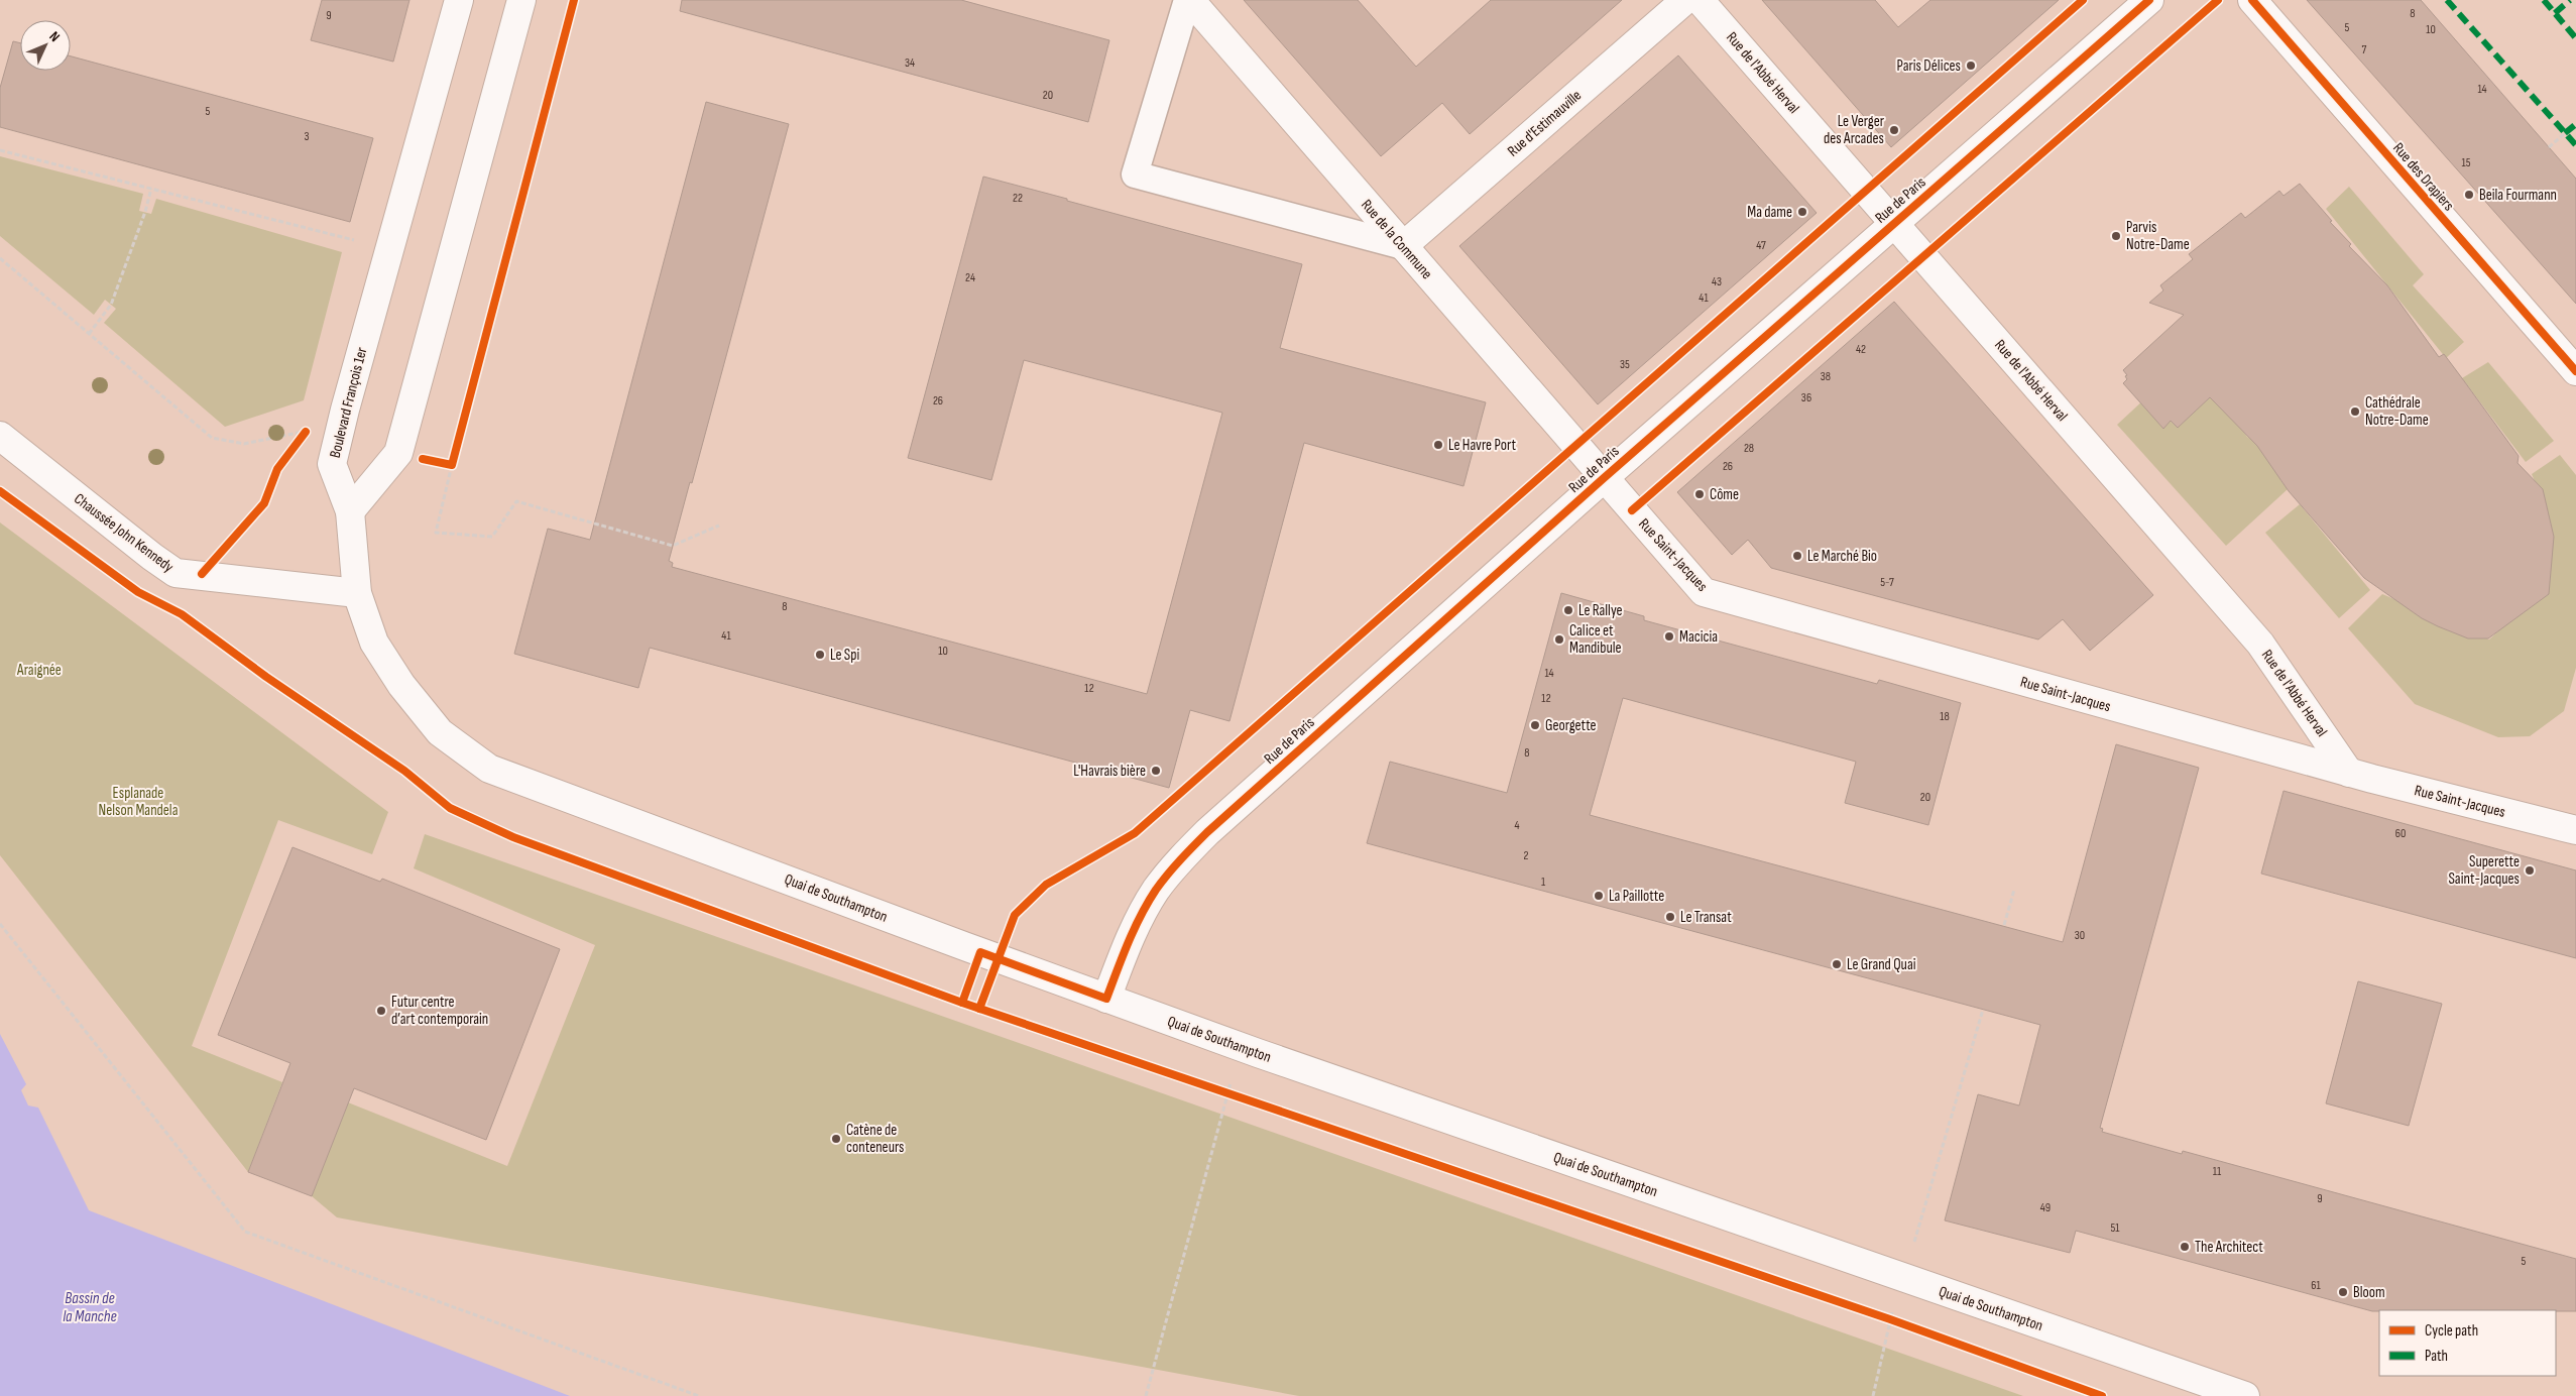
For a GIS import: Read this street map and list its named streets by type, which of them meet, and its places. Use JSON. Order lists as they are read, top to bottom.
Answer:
{
  "streets": {
    "main road": [
      "Rue de l'Abbé Herval",
      "Rue d'Estimauville",
      "Rue des Drapiers",
      "Rue de Paris",
      "Rue de la Commune",
      "Boulevard François 1er",
      "Chaussée John Kennedy",
      "Rue Saint-Jacques",
      "Quai de Southampton"
    ]
  },
  "crossings": [
    ["Rue de l'Abbé Herval", "Rue de Paris"],
    ["Rue de l'Abbé Herval", "Rue Saint-Jacques"],
    ["Rue d'Estimauville", "Rue de la Commune"],
    ["Rue de Paris", "Rue de la Commune"],
    ["Rue de Paris", "Rue Saint-Jacques"],
    ["Rue de Paris", "Quai de Southampton"],
    ["Rue de la Commune", "Rue Saint-Jacques"],
    ["Boulevard François 1er", "Quai de Southampton"],
    ["Chaussée John Kennedy", "Quai de Southampton"]
  ],
  "water": ["Bassin de la Manche"],
  "parks": ["Araignée", "Esplanade Nelson Mandela"],
  "places": [
    "Paris Délices",
    "Le Verger des Arcades",
    "Beila Fourmann",
    "Ma dame",
    "Parvis Notre-Dame",
    "Cathédrale Notre-Dame",
    "Le Havre Port",
    "Côme",
    "Le Marché Bio",
    "Le Rallye",
    "Macicia",
    "Calice et Mandibule",
    "Le Spi",
    "Georgette",
    "L'Havrais bière",
    "Superette Saint-Jacques",
    "La Paillotte",
    "Le Transat",
    "Le Grand Quai",
    "Futur centre d’art contemporain",
    "Catène de conteneurs",
    "The Architect",
    "Bloom"
  ],
  "house_numbers": [
    "8",
    "9",
    "5",
    "10",
    "7",
    "34",
    "14",
    "20",
    "5",
    "3",
    "15",
    "22",
    "47",
    "24",
    "43",
    "41",
    "42",
    "35",
    "38",
    "36",
    "26",
    "28",
    "26",
    "5-7",
    "8",
    "41",
    "10",
    "14",
    "12",
    "12",
    "18",
    "8",
    "20",
    "4",
    "60",
    "2",
    "1",
    "30",
    "11",
    "9",
    "49",
    "51",
    "5",
    "61"
  ],
  "legend": ["Cycle path", "Path"],
  "north": "top right"
}
